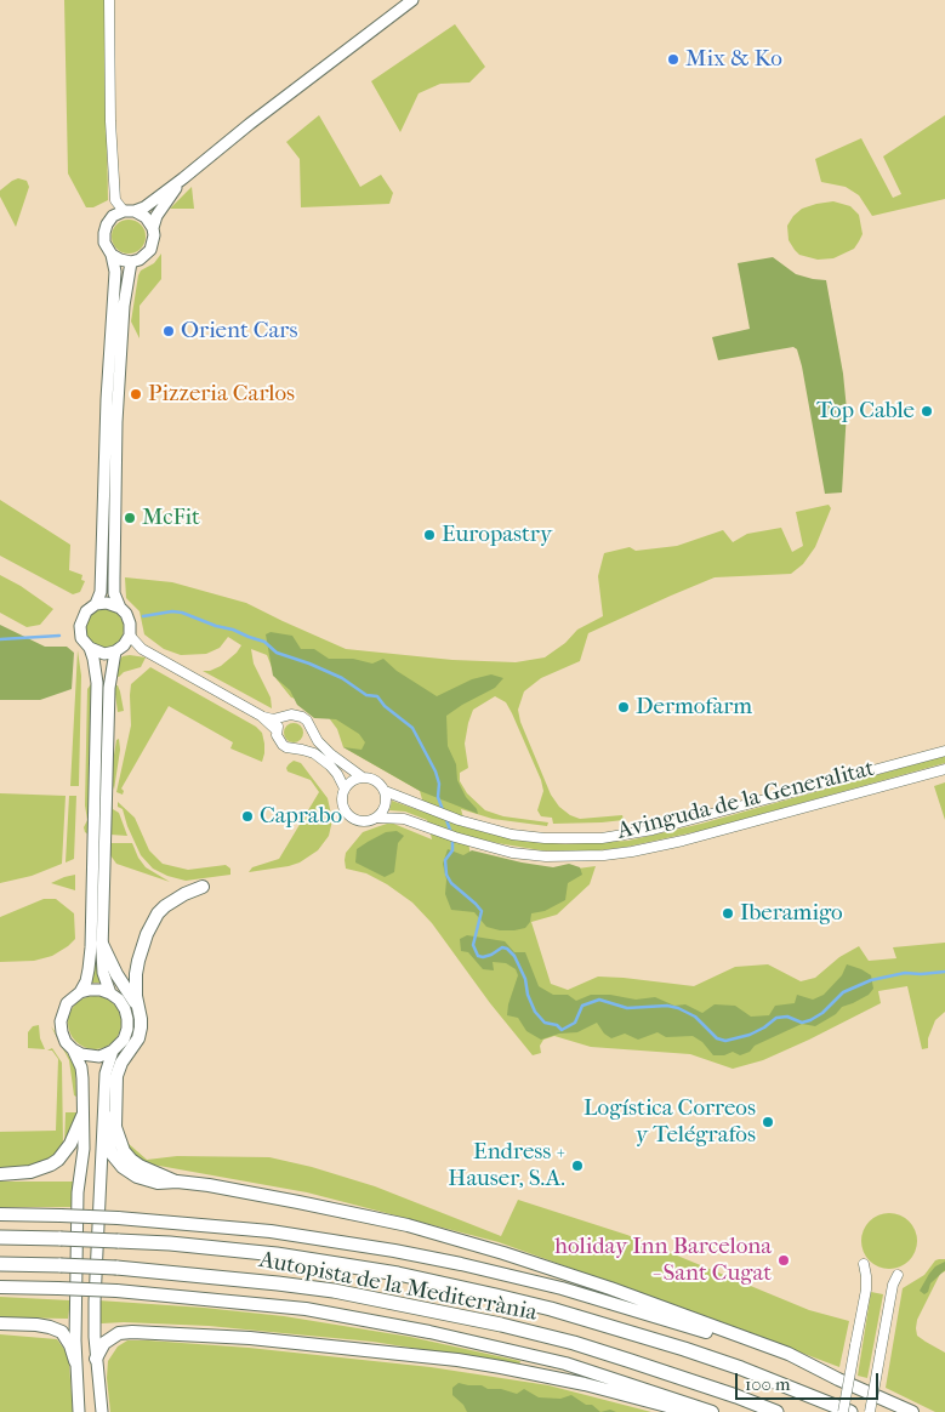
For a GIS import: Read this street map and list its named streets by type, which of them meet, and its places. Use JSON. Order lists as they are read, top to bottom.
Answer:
{
  "streets": {
    "highway": ["Autopista de la Mediterrània"],
    "street": ["Avinguda de la Generalitat"]
  },
  "places": [
    "Mix & Ko",
    "Orient Cars",
    "Pizzeria Carlos",
    "Top Cable",
    "McFit",
    "Europastry",
    "Dermofarm",
    "Caprabo",
    "Iberamigo",
    "Logística Correos y Telégrafos",
    "Endress + Hauser, S.A.",
    "holiday Inn Barcelona - Sant Cugat"
  ],
  "scale_bar": "100 m"
}
